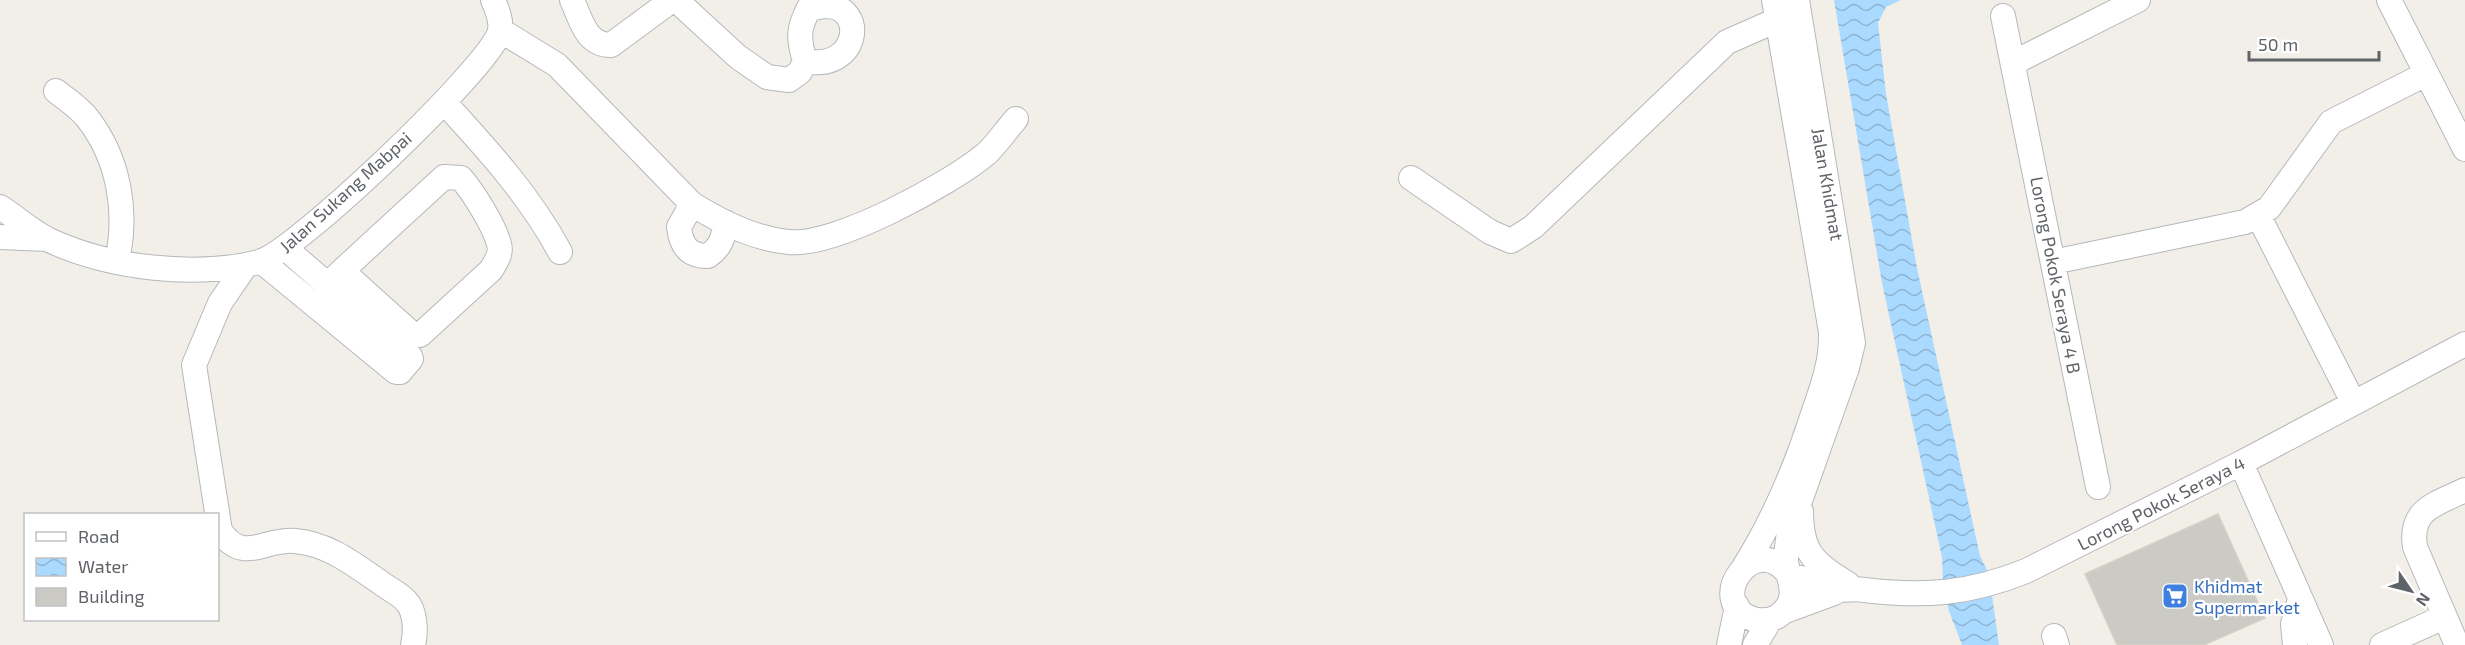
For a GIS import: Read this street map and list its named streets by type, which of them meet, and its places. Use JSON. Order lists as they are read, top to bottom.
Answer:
{
  "streets": {
    "street": [
      "Jalan Khidmat",
      "Jalan Sukang Mabpai",
      "Lorong Pokok Seraya 4 B",
      "Lorong Pokok Seraya 4"
    ]
  },
  "crossings": [
    ["Jalan Khidmat", "Lorong Pokok Seraya 4"]
  ],
  "places": {
    "supermarket": ["Khidmat Supermarket"]
  },
  "legend": ["Road", "Water", "Building"],
  "scale_bar": "50 m",
  "north": "bottom right"
}
